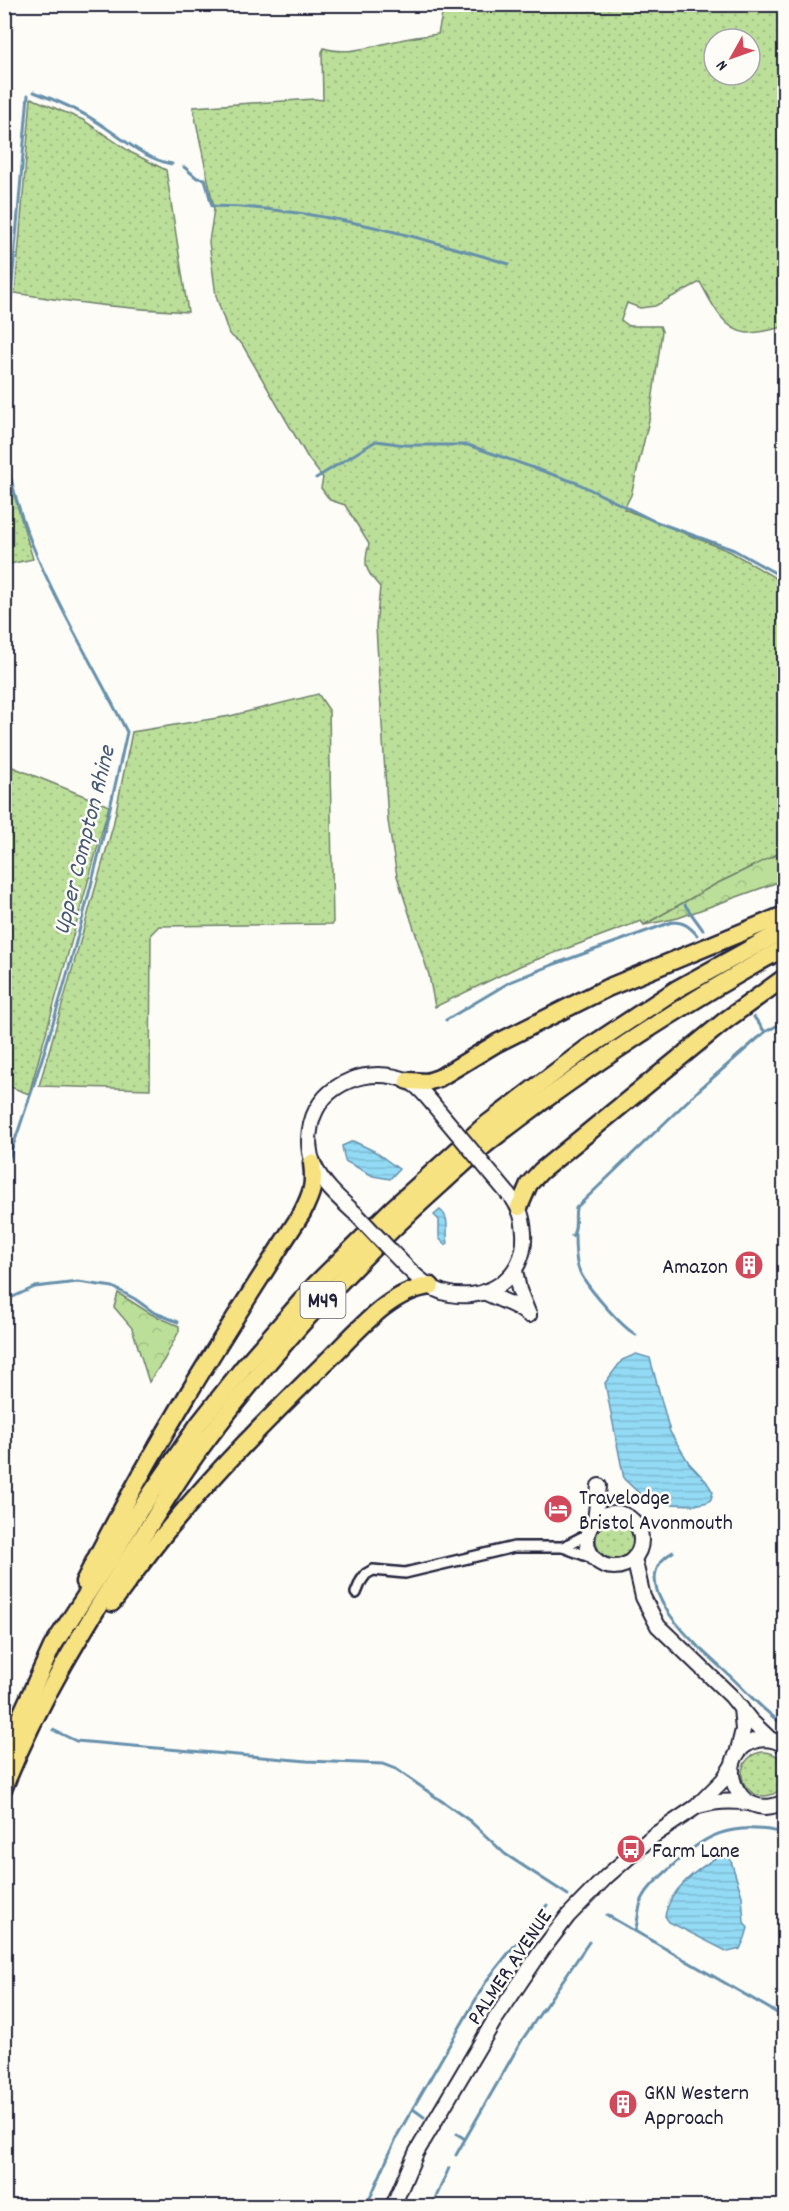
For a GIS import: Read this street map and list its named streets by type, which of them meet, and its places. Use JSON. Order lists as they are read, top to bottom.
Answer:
{
  "streets": {
    "highway": ["M49"],
    "street": ["PALMER AVENUE"]
  },
  "water": ["Upper Compton Rhine"],
  "places": {
    "building": ["Amazon", "GKN Western Approach"],
    "hotel": ["Travelodge Bristol Avonmouth"],
    "bus stop": ["Farm Lane"]
  },
  "north": "bottom left"
}
